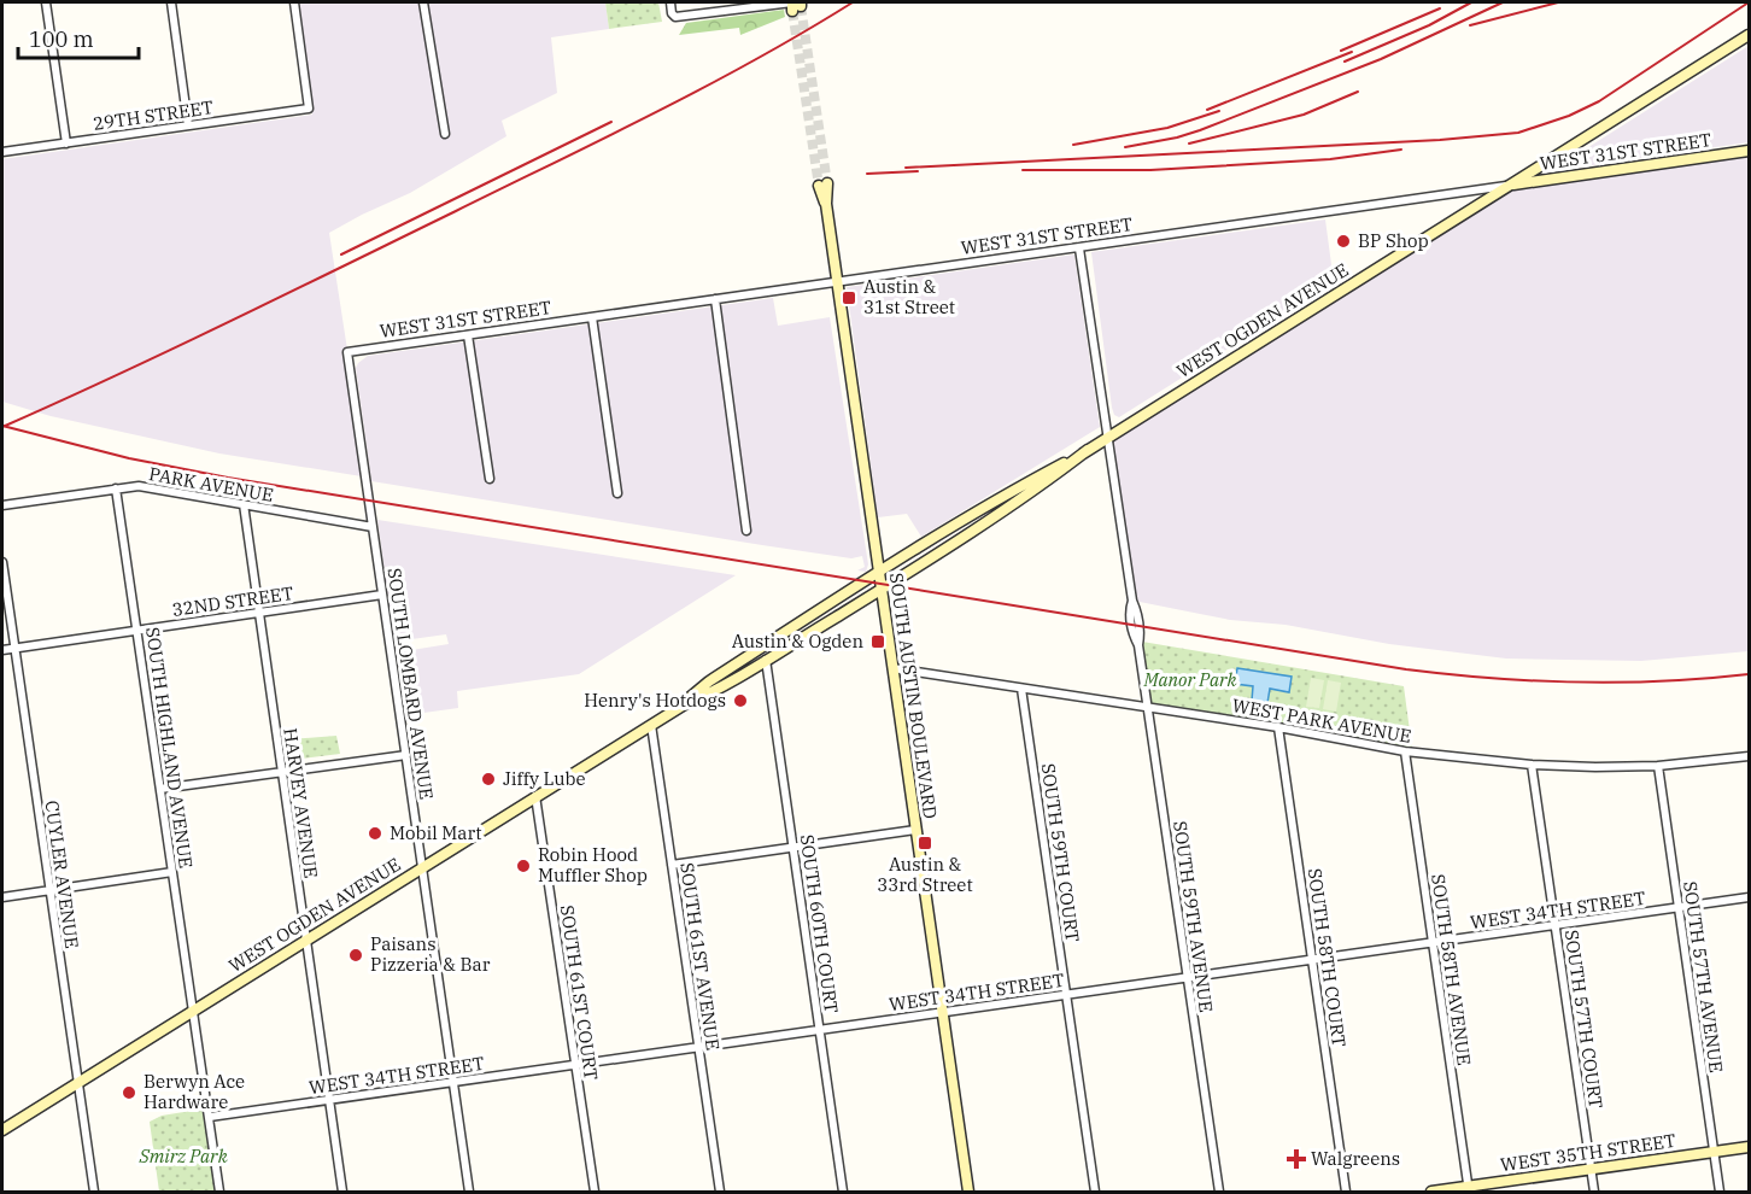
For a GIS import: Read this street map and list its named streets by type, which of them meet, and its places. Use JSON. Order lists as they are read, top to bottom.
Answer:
{
  "streets": {
    "main road": [
      "WEST 31ST STREET",
      "WEST OGDEN AVENUE",
      "SOUTH AUSTIN BOULEVARD",
      "WEST 35TH STREET"
    ],
    "street": [
      "29TH STREET",
      "PARK AVENUE",
      "32ND STREET",
      "SOUTH LOMBARD AVENUE",
      "WEST PARK AVENUE",
      "SOUTH HIGHLAND AVENUE",
      "HARVEY AVENUE",
      "SOUTH 59TH COURT",
      "CUYLER AVENUE",
      "WEST 34TH STREET",
      "SOUTH 59TH AVENUE",
      "SOUTH 60TH COURT",
      "SOUTH 61ST AVENUE",
      "SOUTH 58TH COURT",
      "SOUTH 58TH AVENUE",
      "SOUTH 57TH AVENUE",
      "SOUTH 61ST COURT",
      "SOUTH 57TH COURT"
    ]
  },
  "crossings": [
    ["WEST 31ST STREET", "WEST OGDEN AVENUE"],
    ["WEST 31ST STREET", "SOUTH LOMBARD AVENUE"],
    ["WEST 31ST STREET", "SOUTH AUSTIN BOULEVARD"],
    ["WEST 31ST STREET", "SOUTH 59TH AVENUE"],
    ["WEST OGDEN AVENUE", "SOUTH LOMBARD AVENUE"],
    ["WEST OGDEN AVENUE", "SOUTH AUSTIN BOULEVARD"],
    ["WEST OGDEN AVENUE", "SOUTH HIGHLAND AVENUE"],
    ["WEST OGDEN AVENUE", "HARVEY AVENUE"],
    ["WEST OGDEN AVENUE", "CUYLER AVENUE"],
    ["WEST OGDEN AVENUE", "SOUTH 59TH AVENUE"],
    ["WEST OGDEN AVENUE", "SOUTH 60TH COURT"],
    ["WEST OGDEN AVENUE", "SOUTH 61ST AVENUE"],
    ["WEST OGDEN AVENUE", "SOUTH 61ST COURT"],
    ["PARK AVENUE", "SOUTH LOMBARD AVENUE"],
    ["PARK AVENUE", "SOUTH HIGHLAND AVENUE"],
    ["PARK AVENUE", "HARVEY AVENUE"],
    ["32ND STREET", "SOUTH LOMBARD AVENUE"],
    ["32ND STREET", "SOUTH HIGHLAND AVENUE"],
    ["32ND STREET", "HARVEY AVENUE"],
    ["32ND STREET", "CUYLER AVENUE"],
    ["SOUTH LOMBARD AVENUE", "WEST 34TH STREET"],
    ["SOUTH AUSTIN BOULEVARD", "WEST PARK AVENUE"],
    ["SOUTH AUSTIN BOULEVARD", "WEST 34TH STREET"],
    ["WEST PARK AVENUE", "SOUTH 59TH COURT"],
    ["WEST PARK AVENUE", "SOUTH 59TH AVENUE"],
    ["WEST PARK AVENUE", "SOUTH 58TH COURT"],
    ["WEST PARK AVENUE", "SOUTH 58TH AVENUE"],
    ["WEST PARK AVENUE", "SOUTH 57TH AVENUE"],
    ["WEST PARK AVENUE", "SOUTH 57TH COURT"],
    ["SOUTH HIGHLAND AVENUE", "WEST 34TH STREET"],
    ["HARVEY AVENUE", "WEST 34TH STREET"],
    ["SOUTH 59TH COURT", "WEST 34TH STREET"],
    ["WEST 34TH STREET", "SOUTH 59TH AVENUE"],
    ["WEST 34TH STREET", "SOUTH 60TH COURT"],
    ["WEST 34TH STREET", "SOUTH 61ST AVENUE"],
    ["WEST 34TH STREET", "SOUTH 58TH COURT"],
    ["WEST 34TH STREET", "SOUTH 58TH AVENUE"],
    ["WEST 34TH STREET", "SOUTH 57TH AVENUE"],
    ["WEST 34TH STREET", "SOUTH 61ST COURT"],
    ["WEST 34TH STREET", "SOUTH 57TH COURT"],
    ["SOUTH 58TH AVENUE", "WEST 35TH STREET"],
    ["SOUTH 57TH AVENUE", "WEST 35TH STREET"],
    ["SOUTH 57TH COURT", "WEST 35TH STREET"]
  ],
  "parks": ["Manor Park", "Smirz Park"],
  "places": {
    "other": [
      "BP Shop",
      "Henry's Hotdogs",
      "Jiffy Lube",
      "Mobil Mart",
      "Robin Hood Muffler Shop",
      "Paisans Pizzeria & Bar",
      "Berwyn Ace Hardware"
    ],
    "transit": ["Austin & 31st Street", "Austin & Ogden", "Austin & 33rd Street"],
    "health": ["Walgreens"]
  },
  "scale_bar": "100 m"
}
